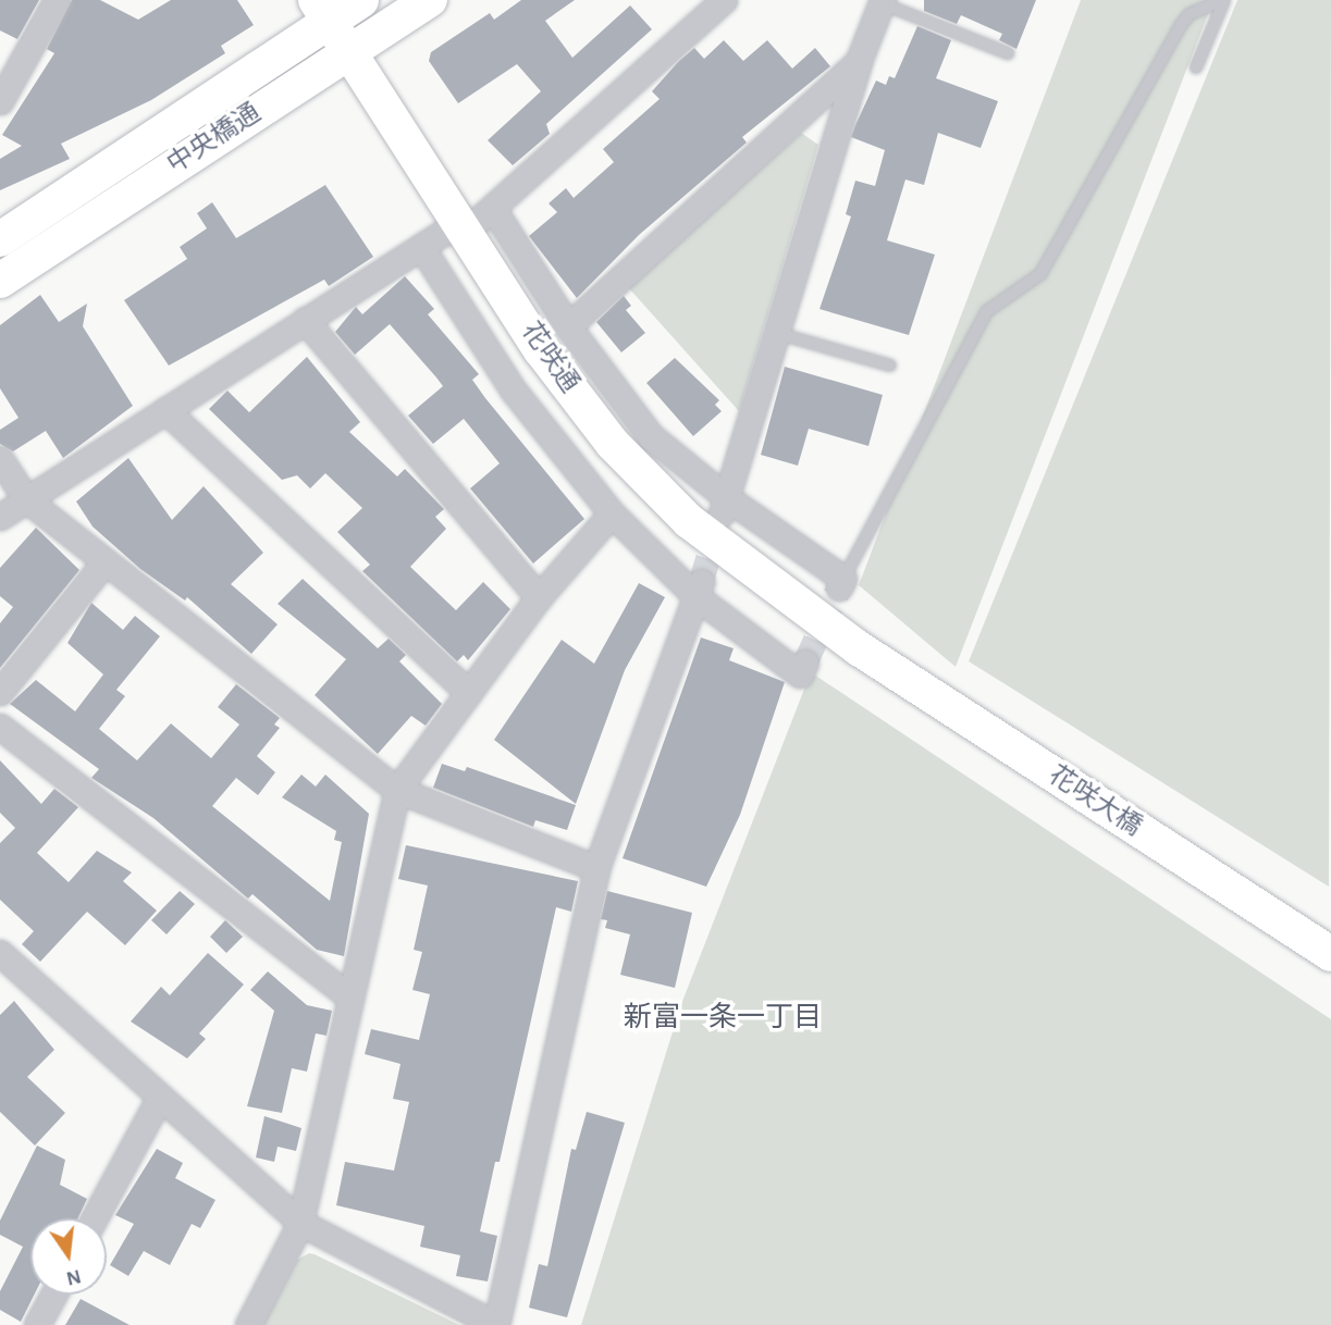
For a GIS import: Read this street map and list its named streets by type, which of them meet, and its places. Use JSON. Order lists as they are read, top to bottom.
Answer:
{
  "streets": {
    "street": ["中央橋通", "花咲通", "花咲大橋"]
  },
  "crossings": [
    ["中央橋通", "花咲通"],
    ["花咲通", "花咲大橋"]
  ],
  "districts": ["新富一条一丁目"],
  "north": "bottom"
}
